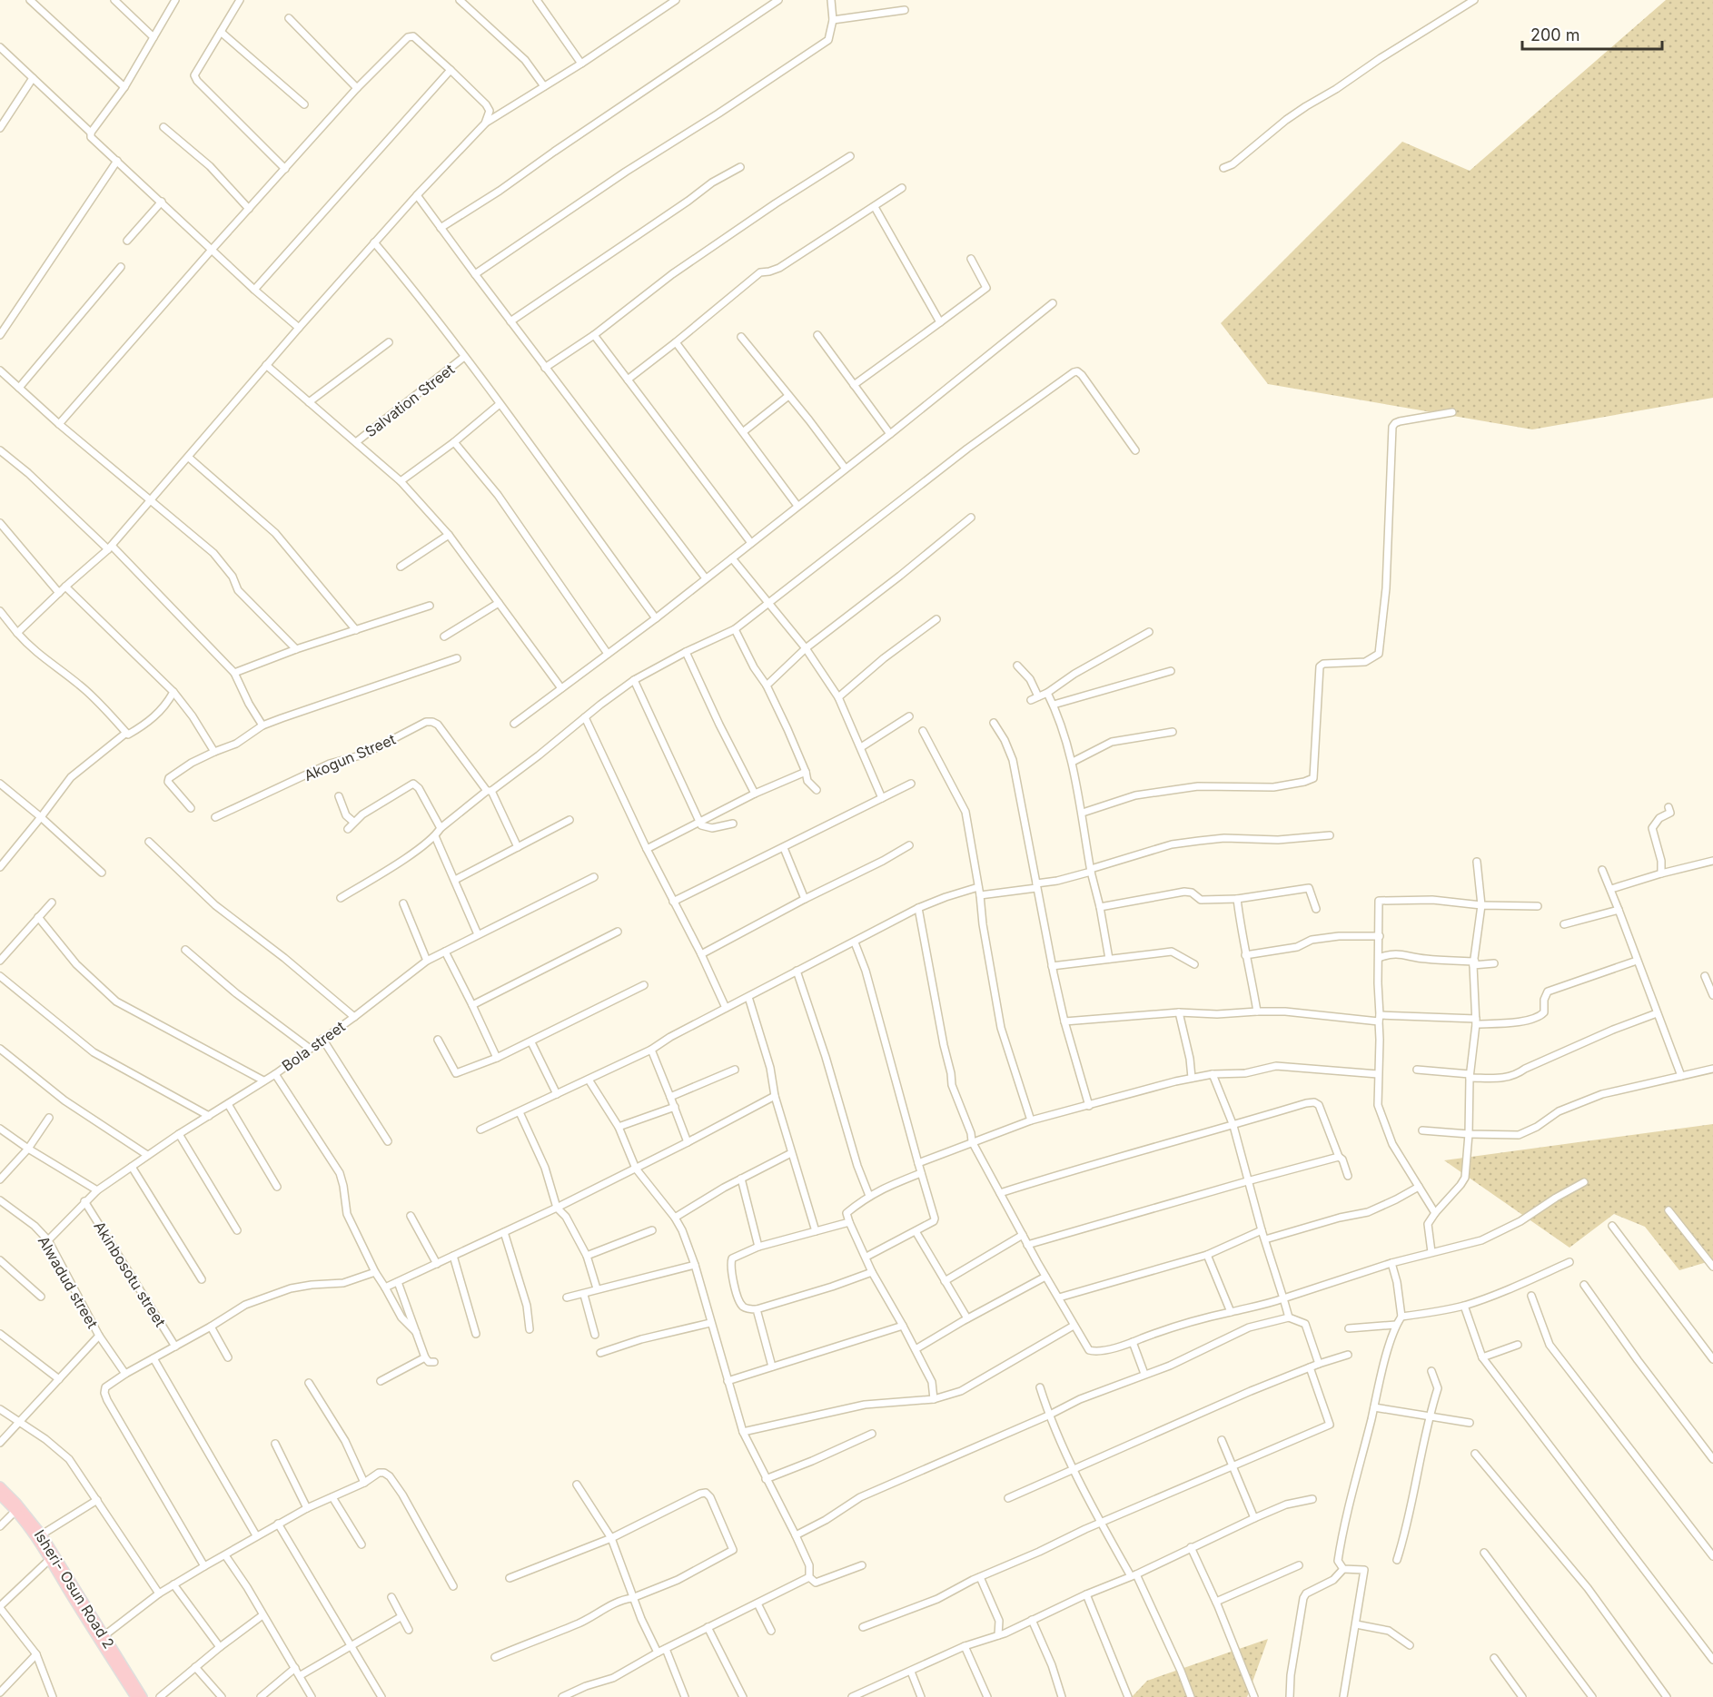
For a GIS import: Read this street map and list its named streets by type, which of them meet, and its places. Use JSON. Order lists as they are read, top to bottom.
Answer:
{
  "streets": {
    "main road": ["Isheri- Osun Road 2"],
    "street": [
      "Salvation Street",
      "Akogun Street",
      "Bola street",
      "Akinbosotu street",
      "Alwadud street"
    ]
  },
  "crossings": [
    ["Bola street", "Akinbosotu street"],
    ["Bola street", "Alwadud street"]
  ],
  "scale_bar": "200 m"
}
